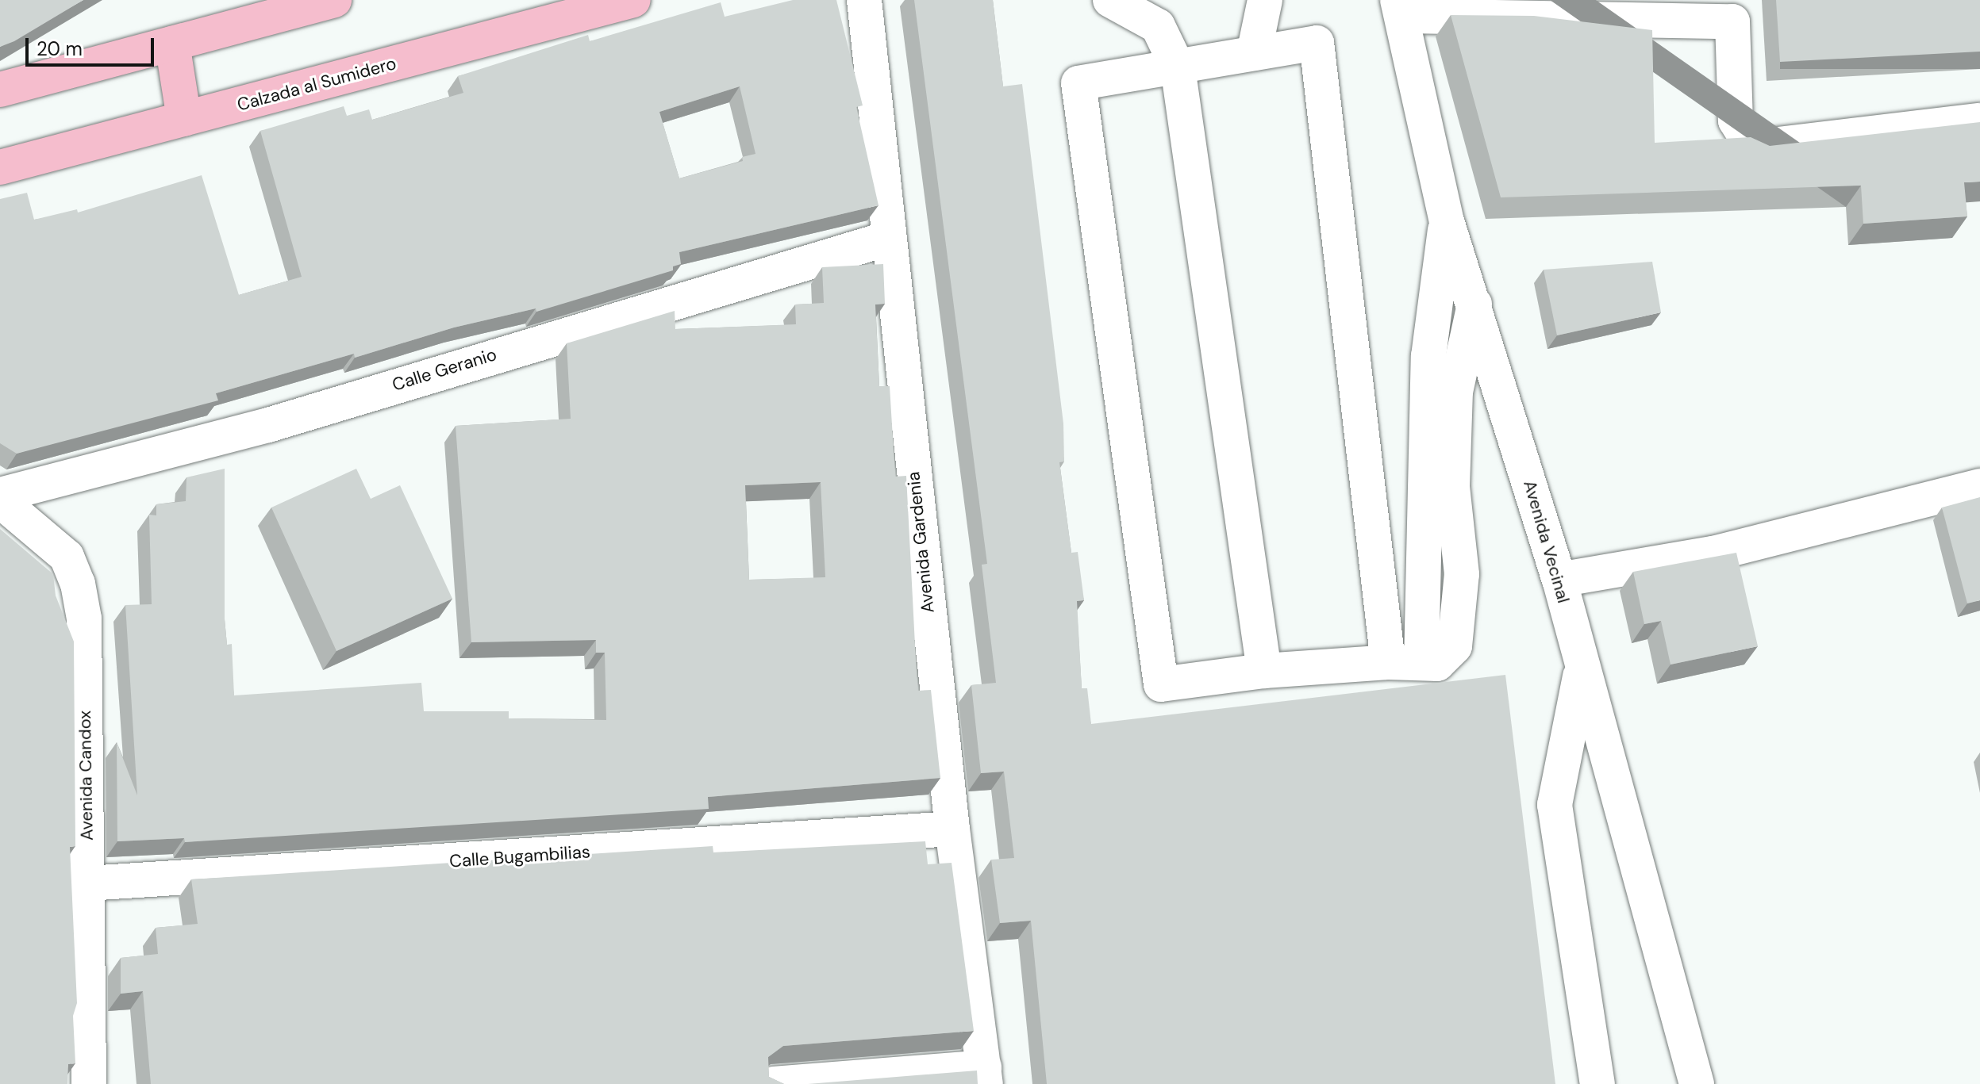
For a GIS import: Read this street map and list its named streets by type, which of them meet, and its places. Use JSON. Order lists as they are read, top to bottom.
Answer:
{
  "streets": {
    "main road": ["Calzada al Sumidero"],
    "street": [
      "Calle Geranio",
      "Avenida Vecinal",
      "Avenida Gardenia",
      "Avenida Candox",
      "Calle Bugambilias"
    ]
  },
  "crossings": [
    ["Calle Geranio", "Avenida Gardenia"],
    ["Avenida Gardenia", "Calle Bugambilias"],
    ["Avenida Candox", "Calle Bugambilias"]
  ],
  "scale_bar": "20 m"
}
